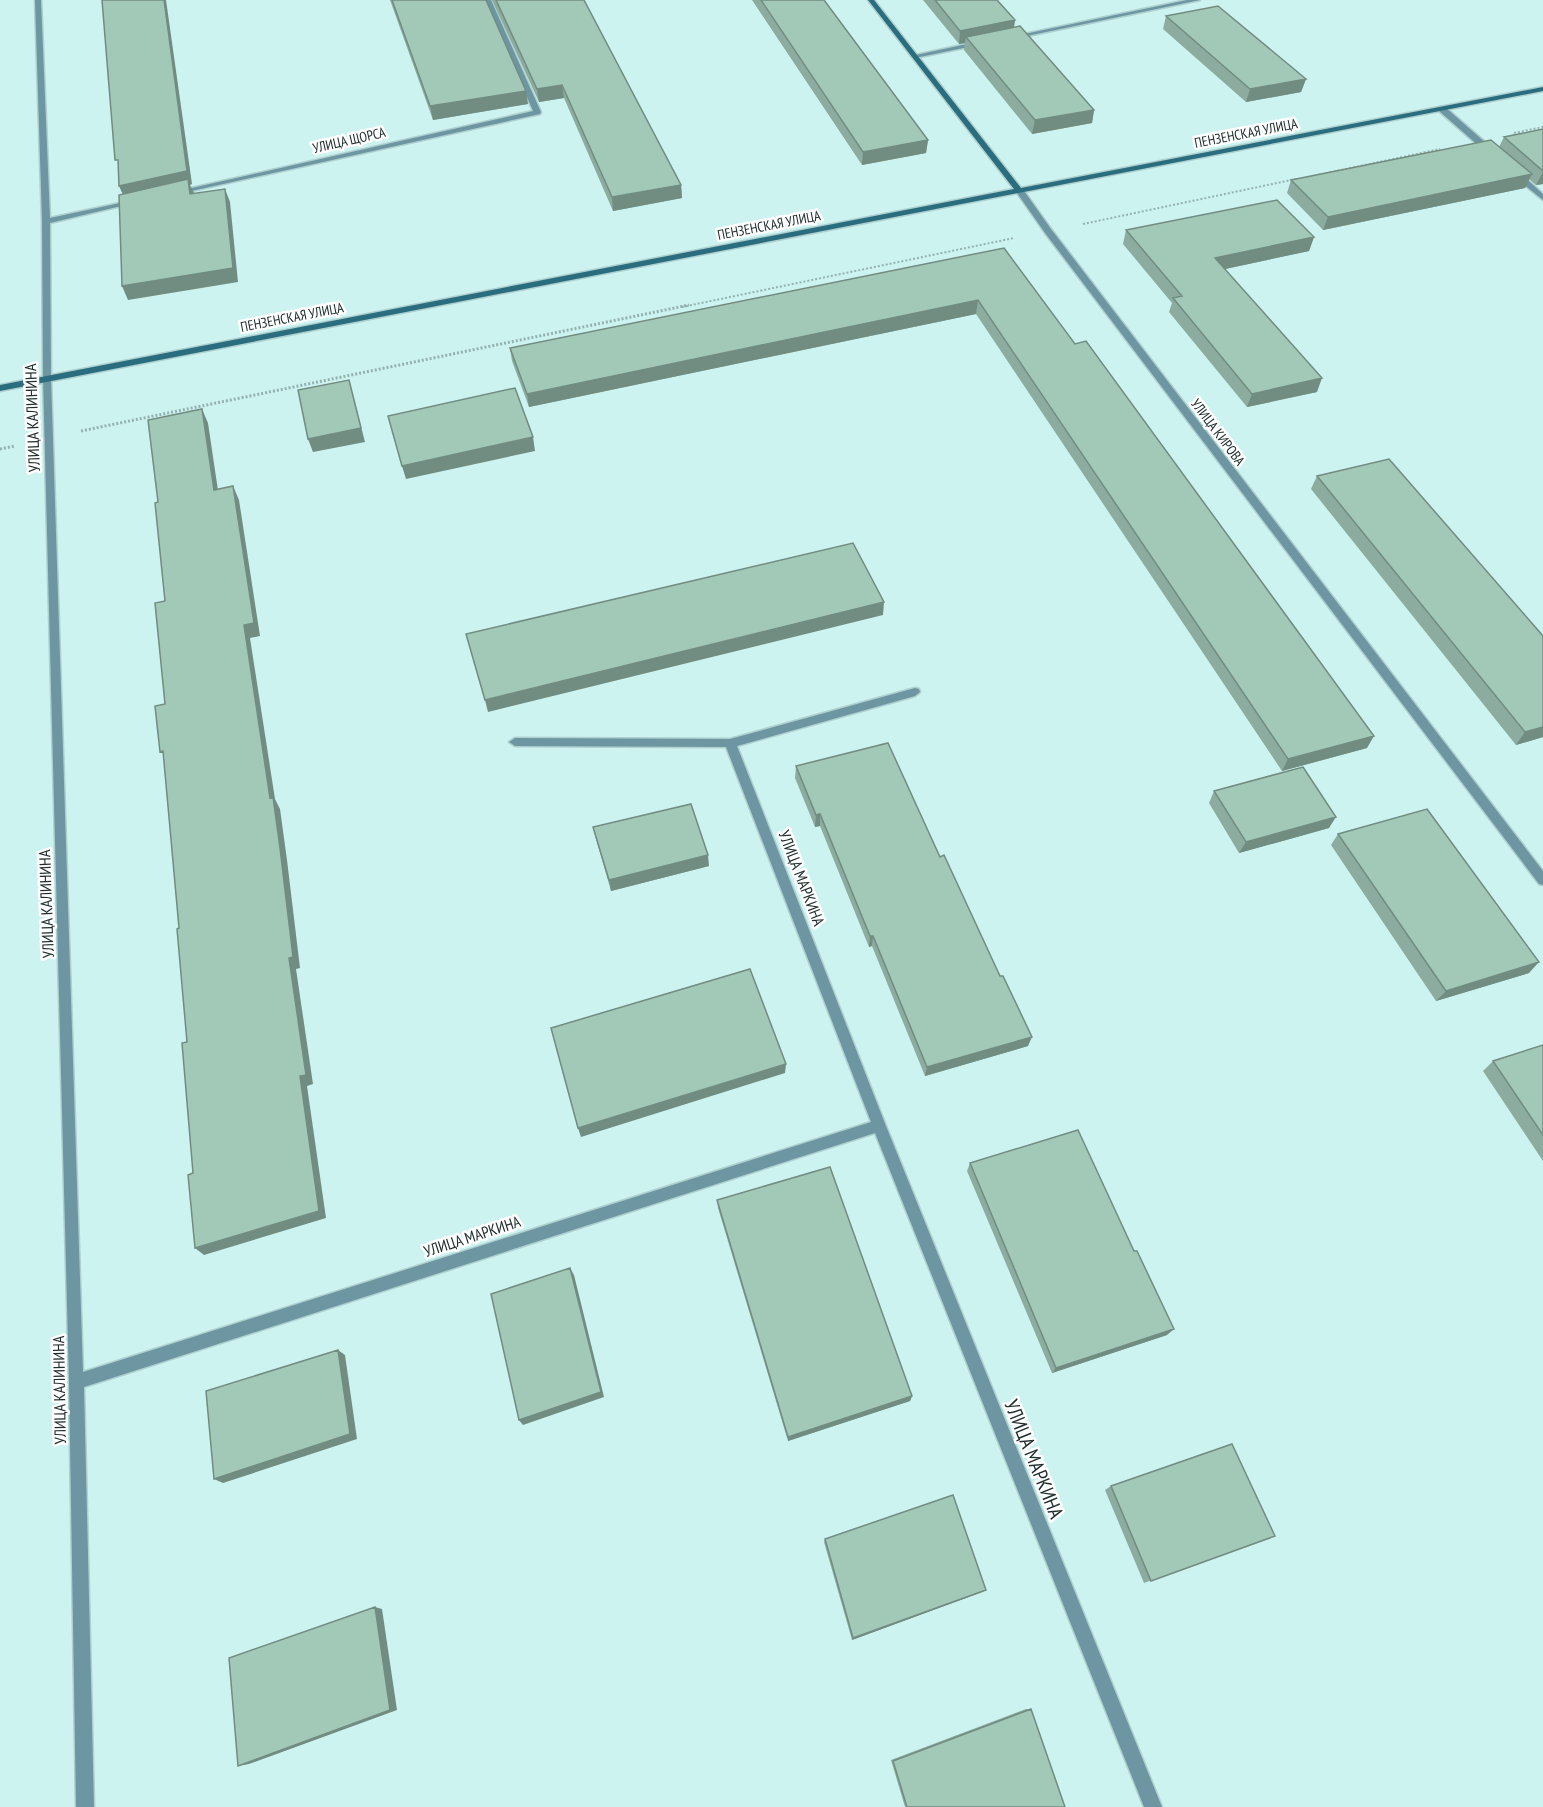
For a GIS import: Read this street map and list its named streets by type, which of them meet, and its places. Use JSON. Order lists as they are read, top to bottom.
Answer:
{
  "streets": {
    "street": [
      "ПЕНЗЕНСКАЯ УЛИЦА",
      "УЛИЦА ЩОРСА",
      "УЛИЦА КАЛИНИНА",
      "УЛИЦА КИРОВА",
      "УЛИЦА МАРКИНА"
    ]
  },
  "crossings": [
    ["ПЕНЗЕНСКАЯ УЛИЦА", "УЛИЦА КАЛИНИНА"],
    ["ПЕНЗЕНСКАЯ УЛИЦА", "УЛИЦА КИРОВА"],
    ["УЛИЦА КАЛИНИНА", "УЛИЦА МАРКИНА"]
  ]
}
